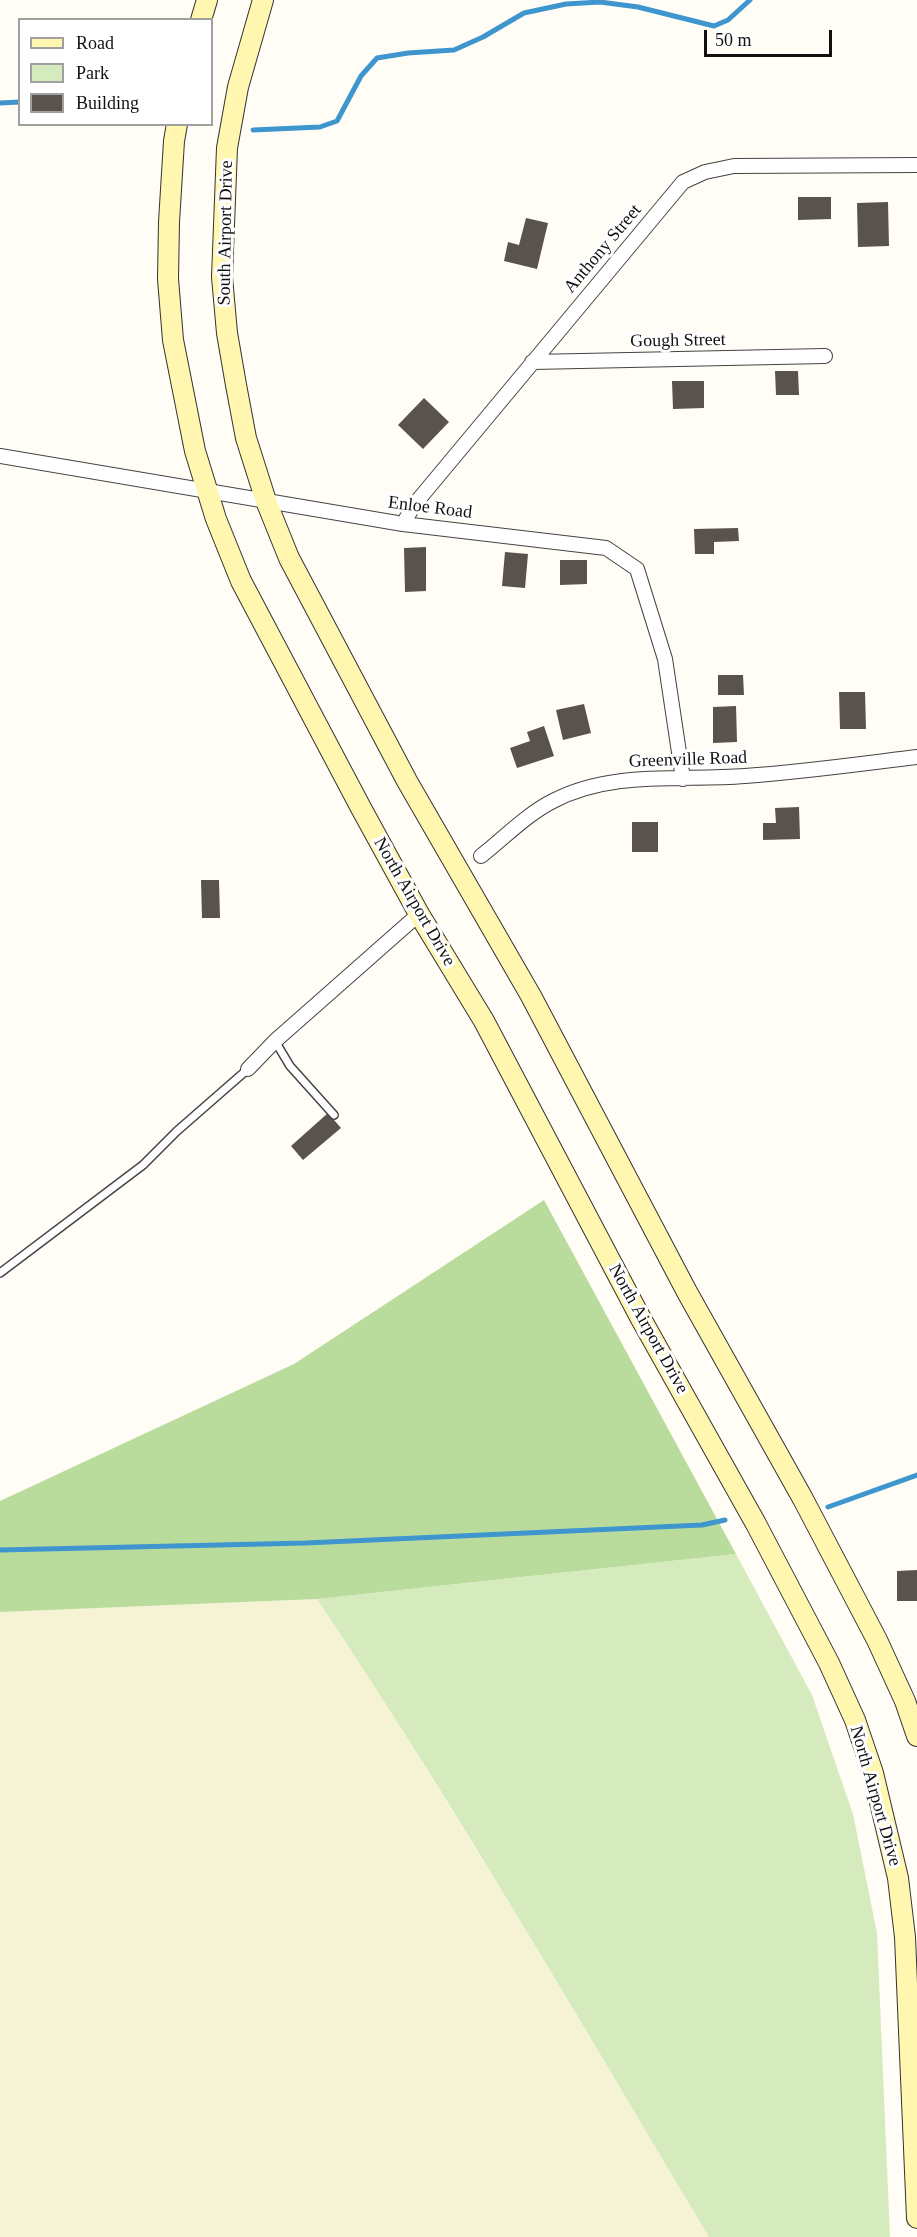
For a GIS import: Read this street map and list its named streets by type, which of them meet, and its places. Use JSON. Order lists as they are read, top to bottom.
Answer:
{
  "streets": {
    "main road": ["South Airport Drive", "North Airport Drive"],
    "street": [
      "Anthony Street",
      "Gough Street",
      "Enloe Road",
      "Greenville Road"
    ]
  },
  "crossings": [
    ["South Airport Drive", "Enloe Road"],
    ["Anthony Street", "Gough Street"],
    ["Anthony Street", "Enloe Road"],
    ["Enloe Road", "Greenville Road"],
    ["Enloe Road", "North Airport Drive"]
  ],
  "legend": ["Road", "Park", "Building"],
  "scale_bar": "50 m"
}
